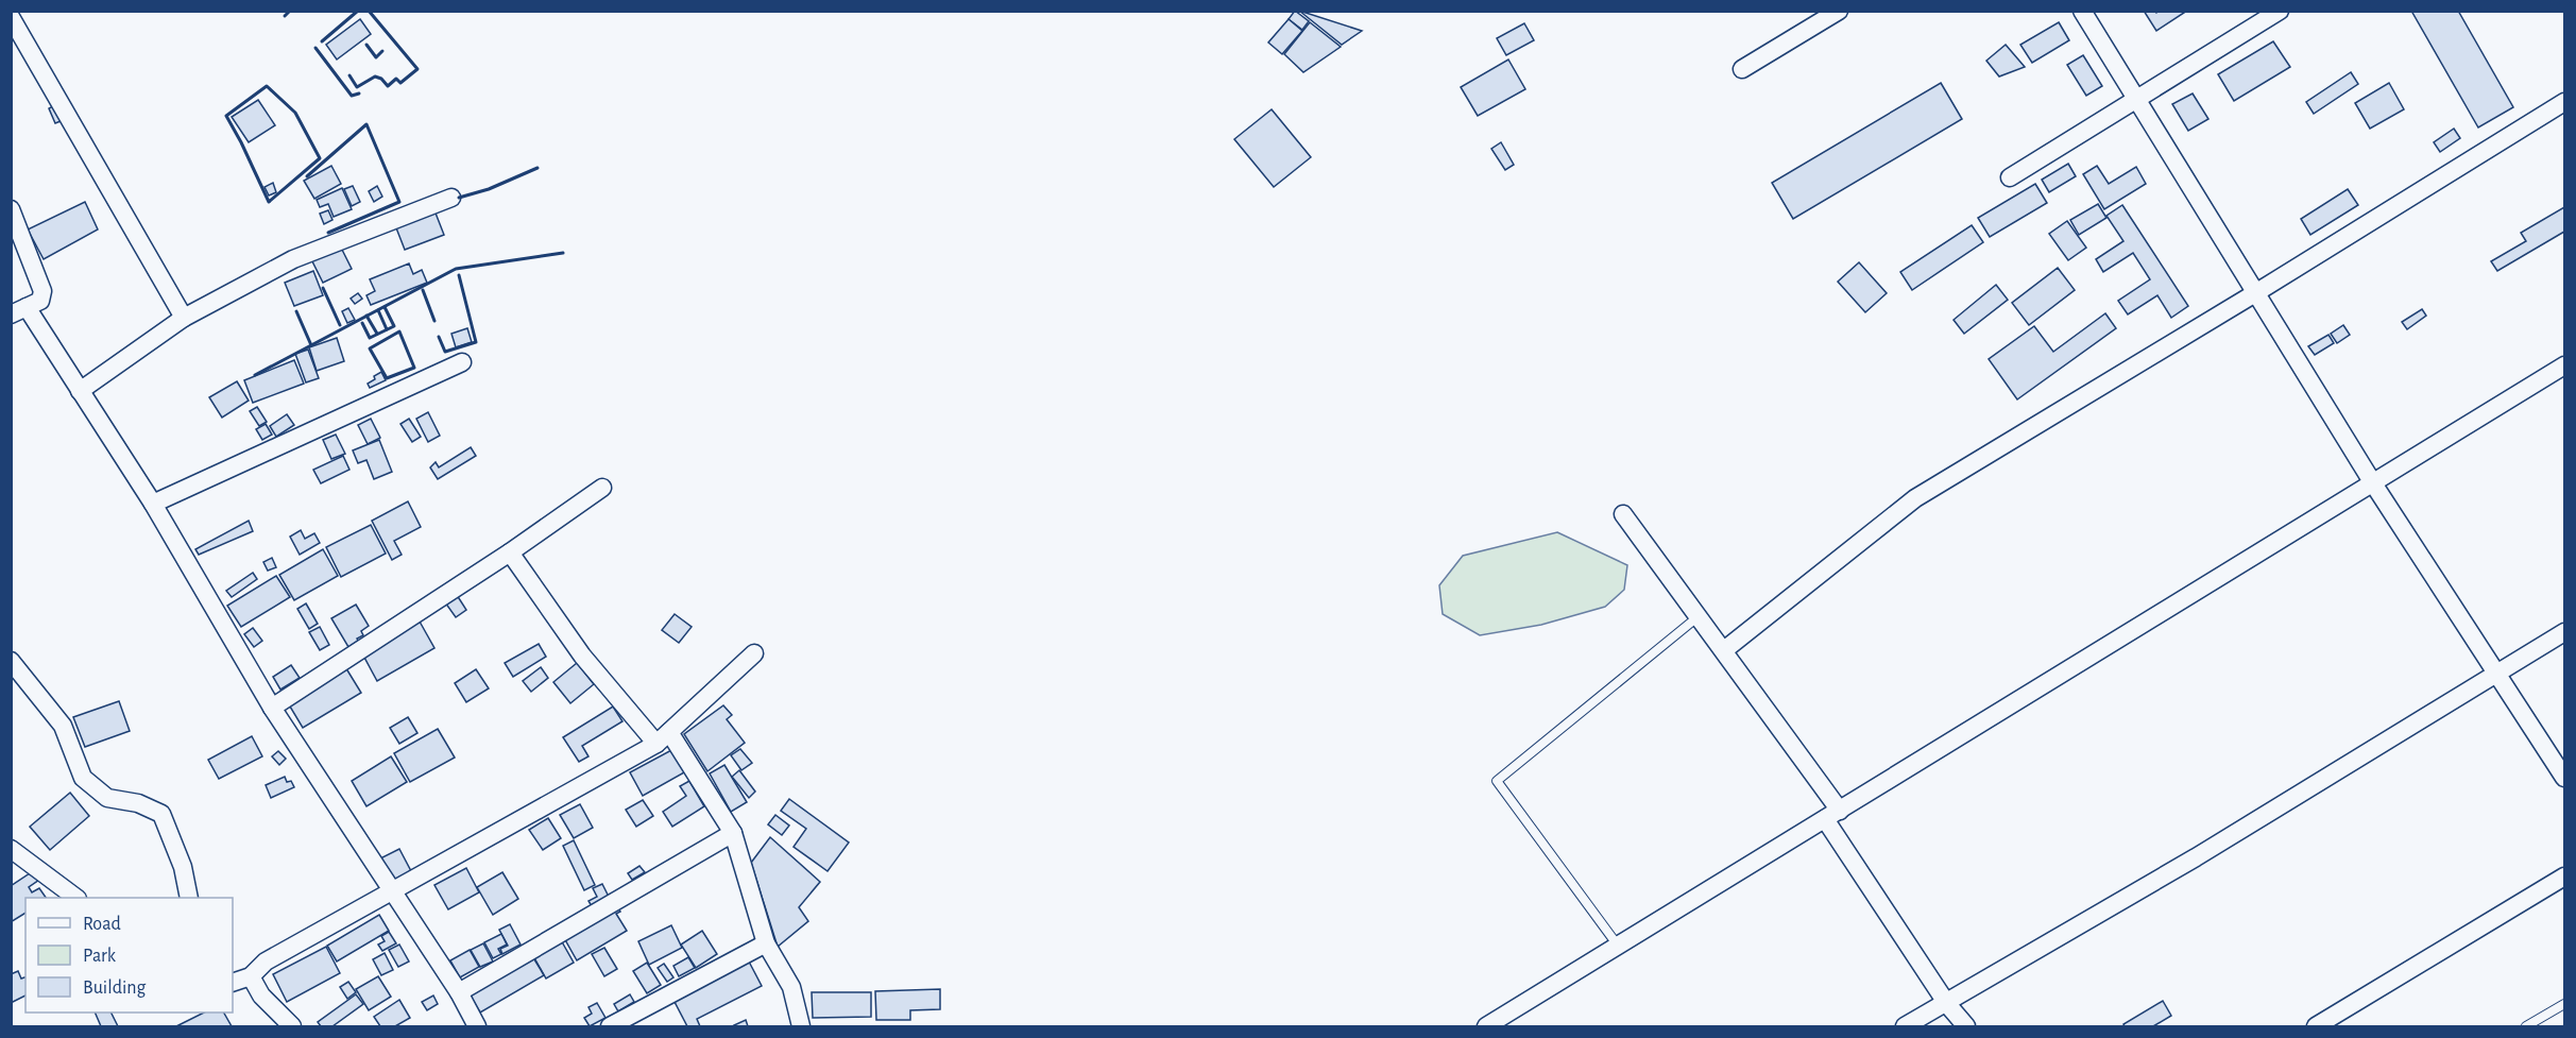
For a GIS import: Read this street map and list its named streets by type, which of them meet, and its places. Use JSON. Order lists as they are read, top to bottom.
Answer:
{
  "legend": ["Road", "Park", "Building"]
}
